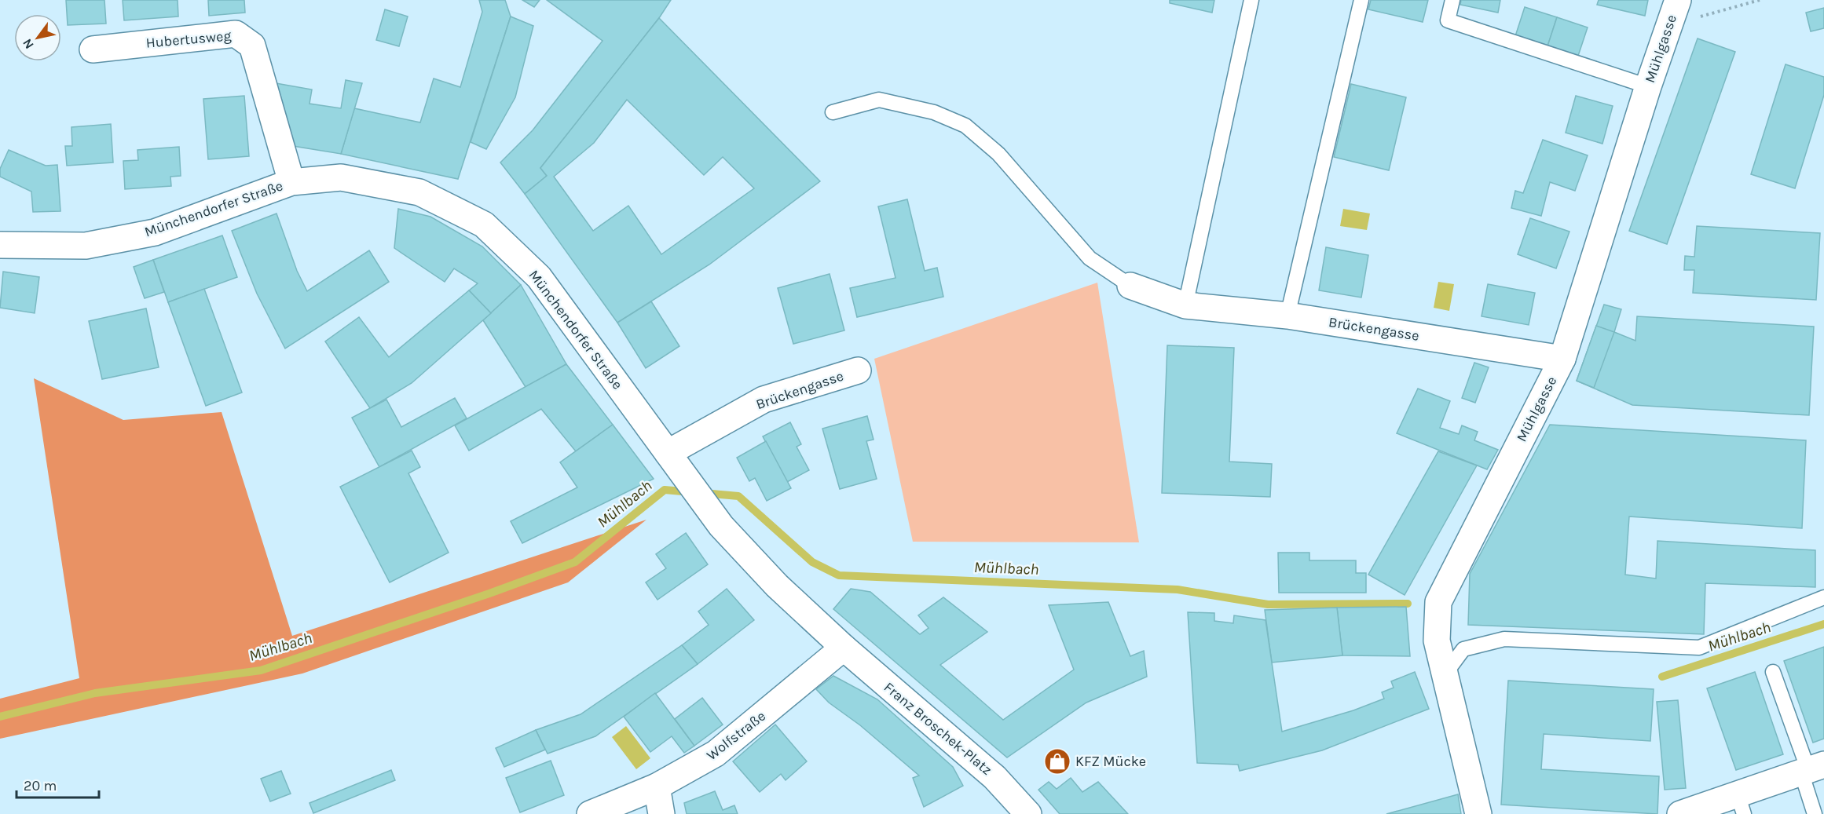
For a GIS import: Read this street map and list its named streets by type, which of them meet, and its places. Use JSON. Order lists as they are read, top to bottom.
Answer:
{
  "streets": {
    "street": [
      "Hubertusweg",
      "Mühlgasse",
      "Münchendorfer Straße",
      "Brückengasse",
      "Franz Broschek-Platz",
      "Wolfstraße"
    ]
  },
  "crossings": [
    ["Hubertusweg", "Münchendorfer Straße"],
    ["Mühlgasse", "Brückengasse"],
    ["Münchendorfer Straße", "Brückengasse"],
    ["Münchendorfer Straße", "Franz Broschek-Platz"],
    ["Münchendorfer Straße", "Wolfstraße"],
    ["Franz Broschek-Platz", "Wolfstraße"]
  ],
  "water": ["Mühlbach"],
  "places": {
    "shop": ["KFZ Mücke"]
  },
  "scale_bar": "20 m",
  "north": "bottom left"
}
